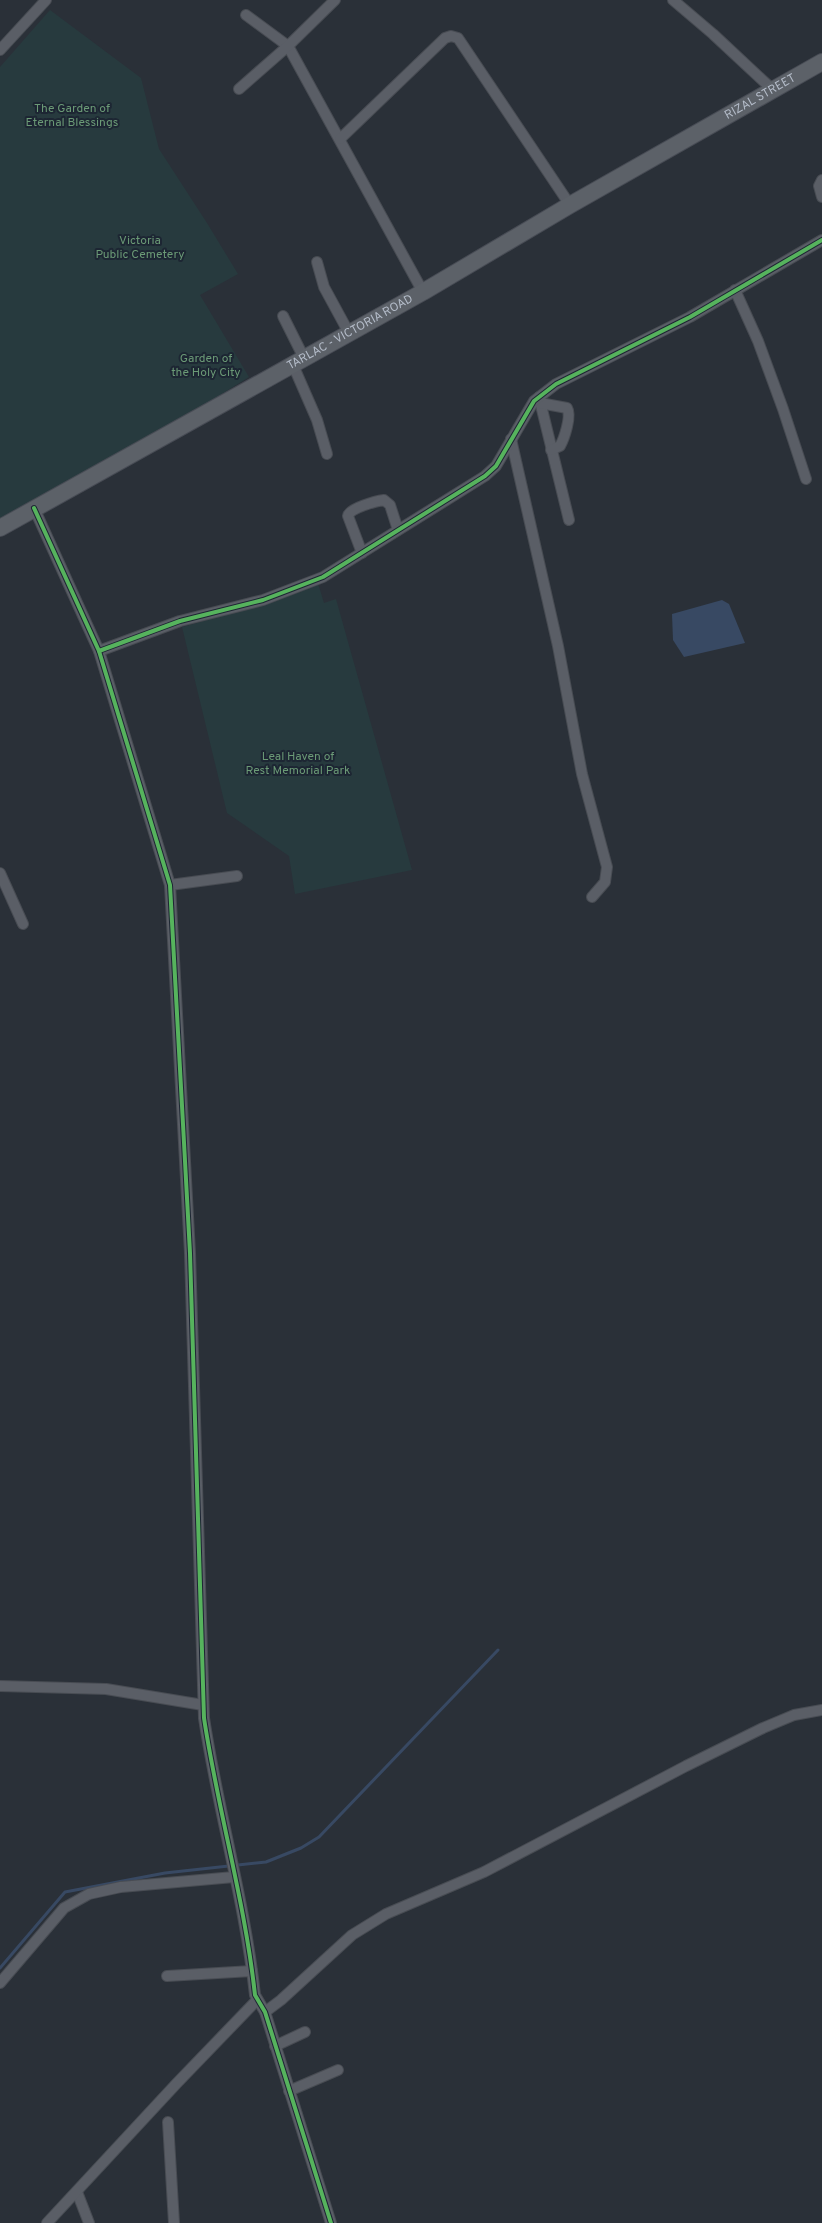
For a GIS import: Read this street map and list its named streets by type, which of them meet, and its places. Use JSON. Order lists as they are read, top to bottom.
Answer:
{
  "streets": {
    "main road": ["RIZAL STREET", "TARLAC - VICTORIA ROAD"]
  },
  "crossings": [
    ["RIZAL STREET", "TARLAC - VICTORIA ROAD"]
  ],
  "parks": [
    "The Garden of Eternal Blessings",
    "Victoria Public Cemetery",
    "Garden of the Holy City",
    "Leal Haven of Rest Memorial Park"
  ]
}
